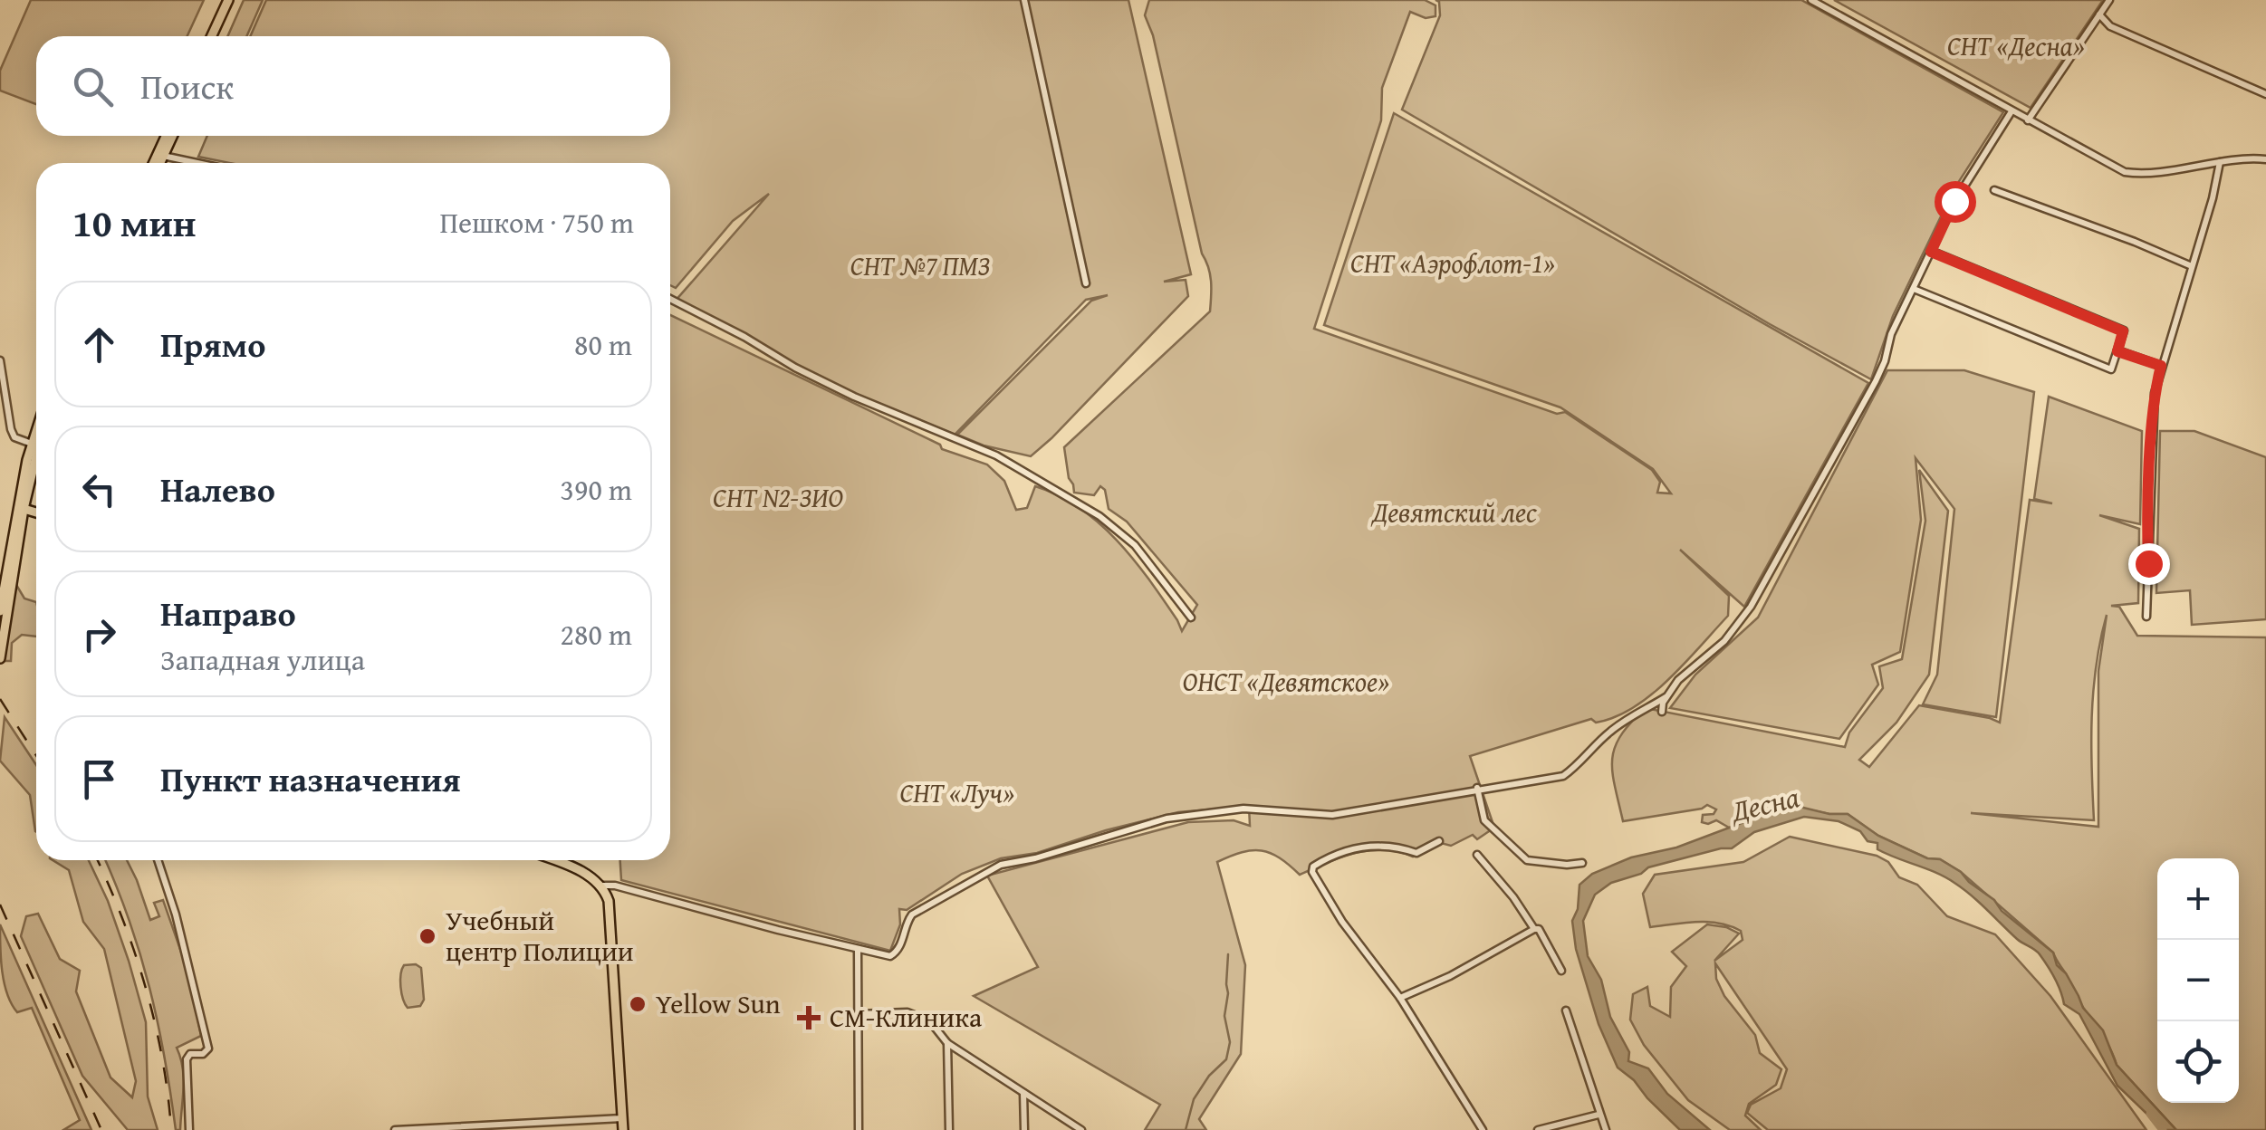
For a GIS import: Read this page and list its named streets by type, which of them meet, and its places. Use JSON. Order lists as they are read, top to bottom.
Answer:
{
  "water": ["Десна"],
  "parks": [
    "СНТ «Десна»",
    "СНТ «Аэрофлот-1»",
    "СНТ №7 ПМЗ",
    "СНТ N2-ЗИО",
    "Девятский лес",
    "ОНСТ «Девятское»",
    "СНТ «Луч»"
  ],
  "places": {
    "other": ["Учебный центр Полиции", "Yellow Sun"],
    "health": ["СМ-Клиника"]
  },
  "page": {
    "search": "Поиск",
    "heading": ["10 мин", "Пешком · 750 m"],
    "list": [
      ["Прямо", "80 m"],
      ["Налево", "390 m"],
      ["Направо", "Западная улица", "280 m"],
      "Пункт назначения"
    ],
    "map_buttons": ["+", "−"]
  }
}
